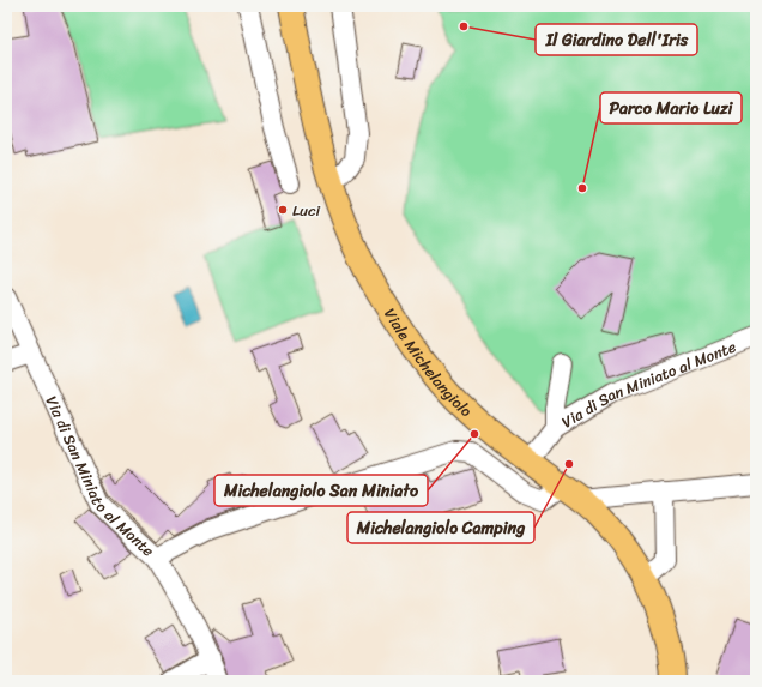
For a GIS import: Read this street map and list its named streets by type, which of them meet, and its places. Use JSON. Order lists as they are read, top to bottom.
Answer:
{
  "streets": {
    "main road": ["Viale Michelangiolo"],
    "street": ["Via di San Miniato al Monte"]
  },
  "crossings": [
    ["Viale Michelangiolo", "Via di San Miniato al Monte"]
  ],
  "places": [
    "Il Giardino Dell'Iris",
    "Parco Mario Luzi",
    "Luci",
    "Michelangiolo San Miniato",
    "Michelangiolo Camping"
  ]
}
